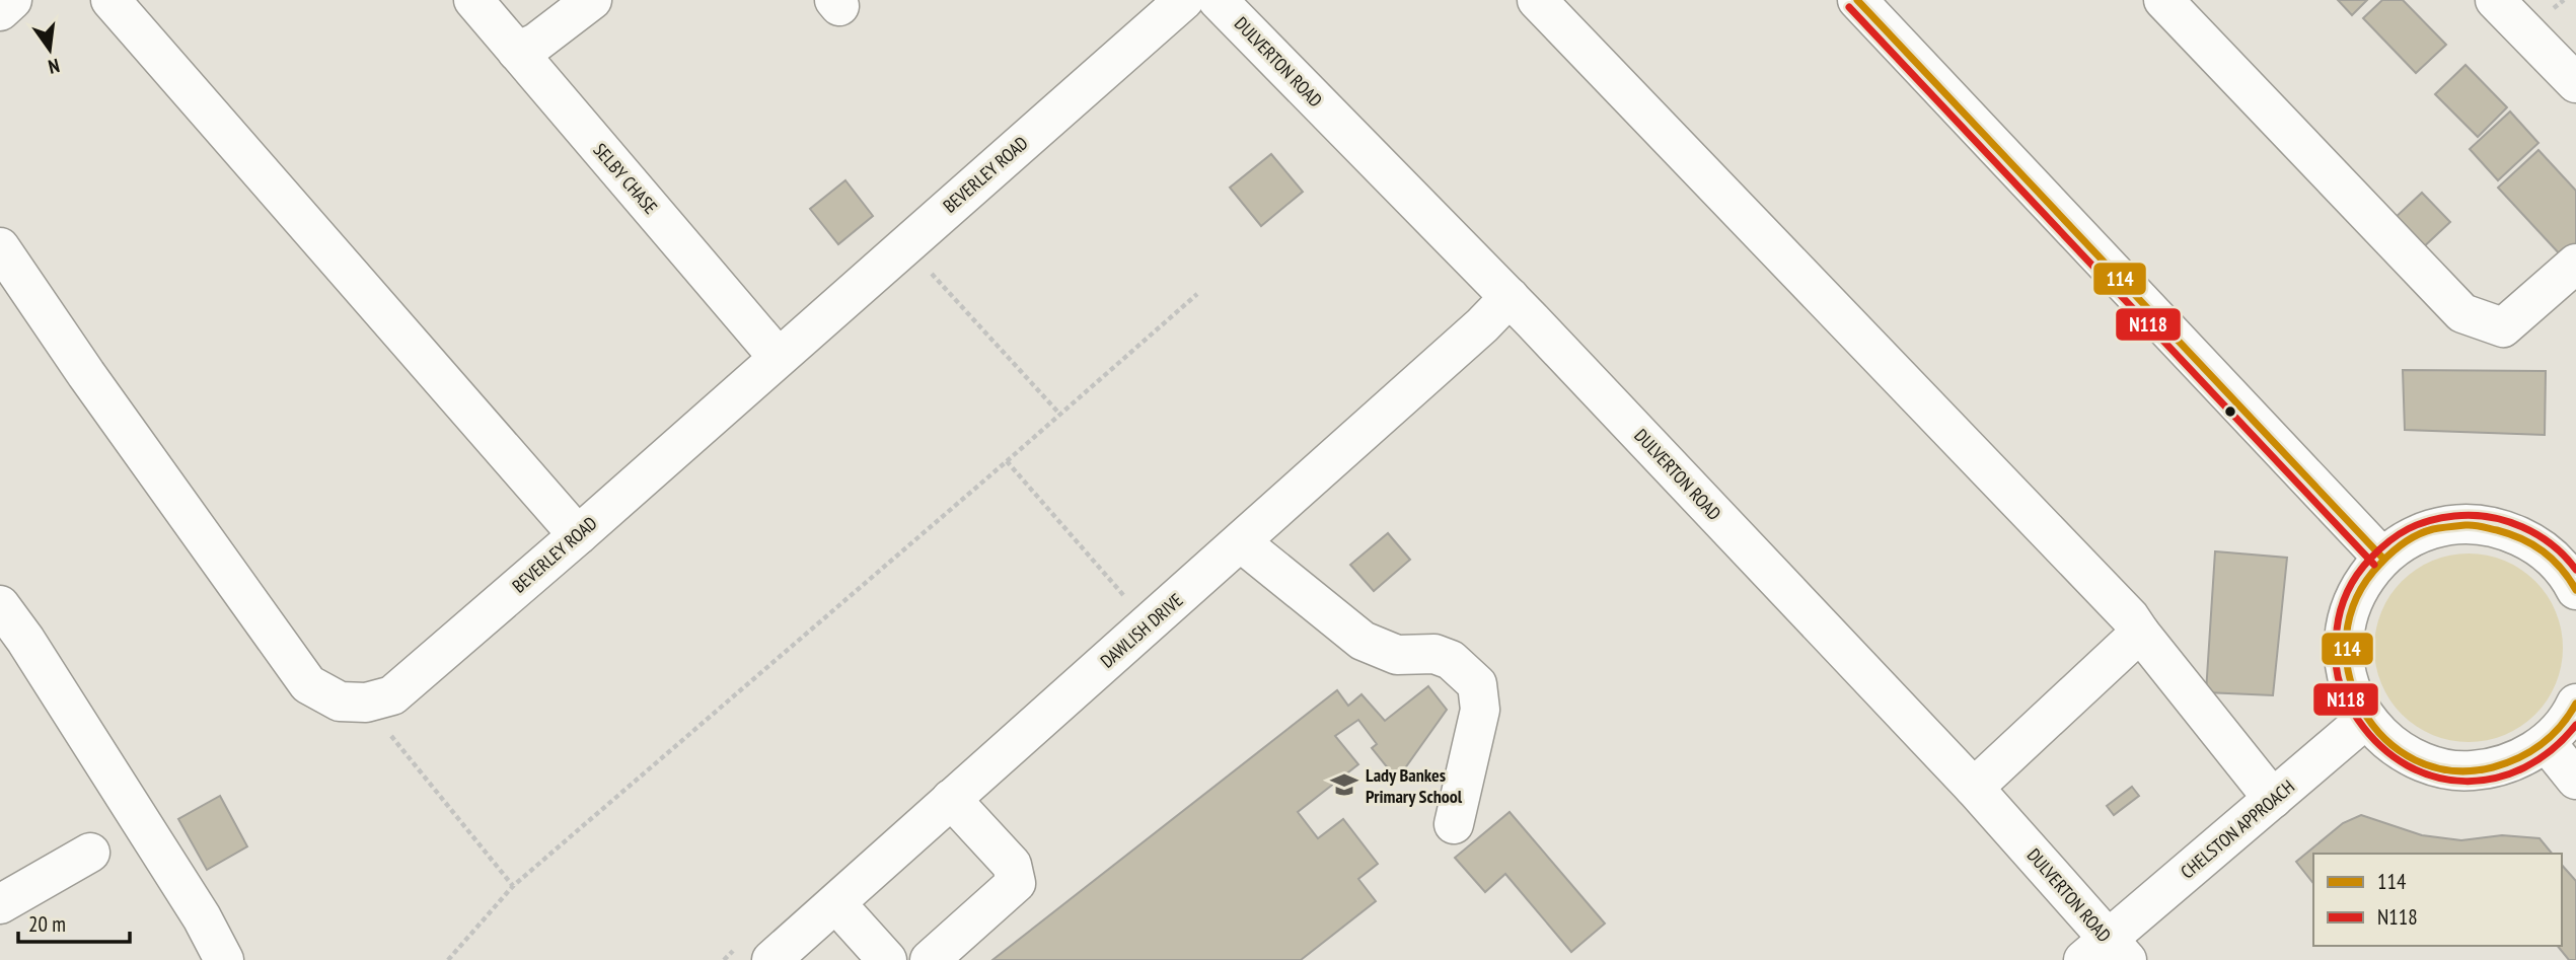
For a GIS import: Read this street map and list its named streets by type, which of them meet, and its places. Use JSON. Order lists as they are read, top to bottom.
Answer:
{
  "streets": {
    "street": [
      "DULVERTON ROAD",
      "BEVERLEY ROAD",
      "SELBY CHASE",
      "DAWLISH DRIVE",
      "CHELSTON APPROACH"
    ]
  },
  "crossings": [
    ["DULVERTON ROAD", "DAWLISH DRIVE"],
    ["DULVERTON ROAD", "CHELSTON APPROACH"],
    ["BEVERLEY ROAD", "SELBY CHASE"]
  ],
  "places": {
    "school or university": ["Lady Bankes Primary School"]
  },
  "lines": ["transit line 114", "transit line N118"],
  "legend": ["114", "N118"],
  "scale_bar": "20 m",
  "north": "bottom"
}
